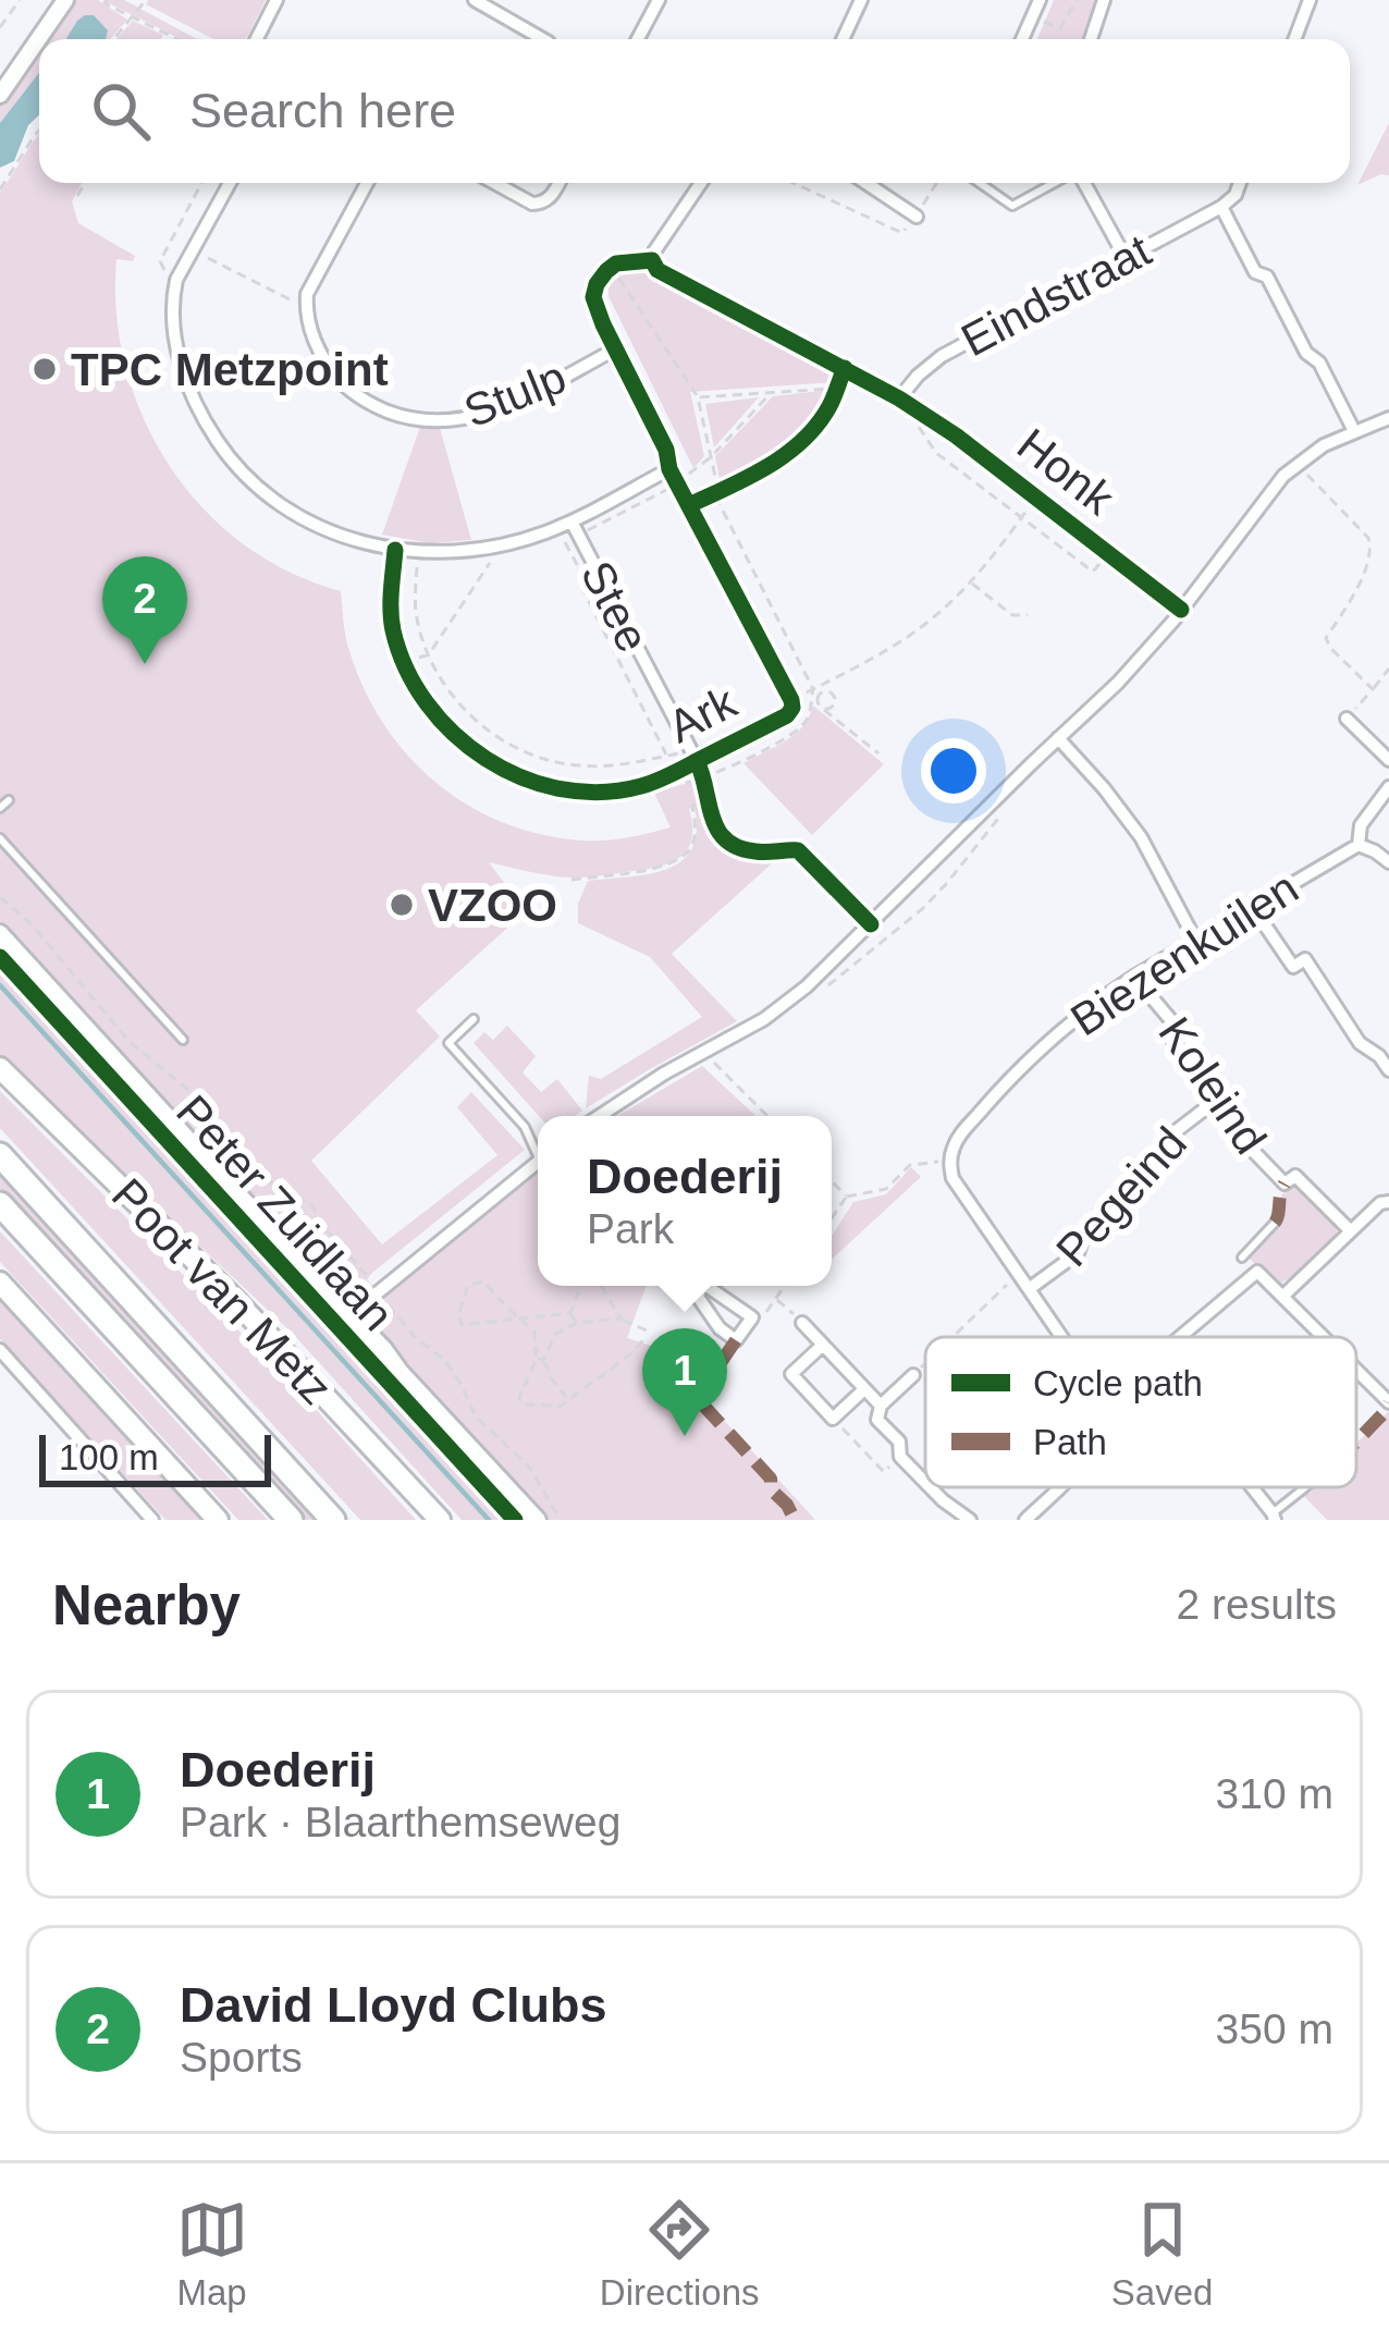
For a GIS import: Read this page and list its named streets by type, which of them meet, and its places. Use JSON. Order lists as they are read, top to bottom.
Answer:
{
  "streets": {
    "highway": ["Poot van Metz"],
    "street": [
      "Eindstraat",
      "Stulp",
      "Honk",
      "Stee",
      "Ark",
      "Biezenkuilen",
      "Koleind",
      "Pegeind",
      "Peter Zuidlaan"
    ]
  },
  "crossings": [
    ["Eindstraat", "Honk"],
    ["Stulp", "Ark"],
    ["Stee", "Ark"],
    ["Biezenkuilen", "Koleind"],
    ["Koleind", "Pegeind"]
  ],
  "places": ["TPC Metzpoint", "VZOO"],
  "legend": ["Cycle path", "Path"],
  "scale_bar": "100 m",
  "page": {
    "search": "Search here",
    "pins": ["2", "1"],
    "popup": ["Doederij", "Park"],
    "scale": "100 m",
    "heading": ["Nearby", "2 results"],
    "list": [
      {
        "mark": "1",
        "name": "Doederij",
        "note": "Park · Blaarthemseweg",
        "value": "310 m"
      },
      {
        "mark": "2",
        "name": "David Lloyd Clubs",
        "note": "Sports",
        "value": "350 m"
      }
    ],
    "nav": ["Map", "Directions", "Saved"]
  }
}
